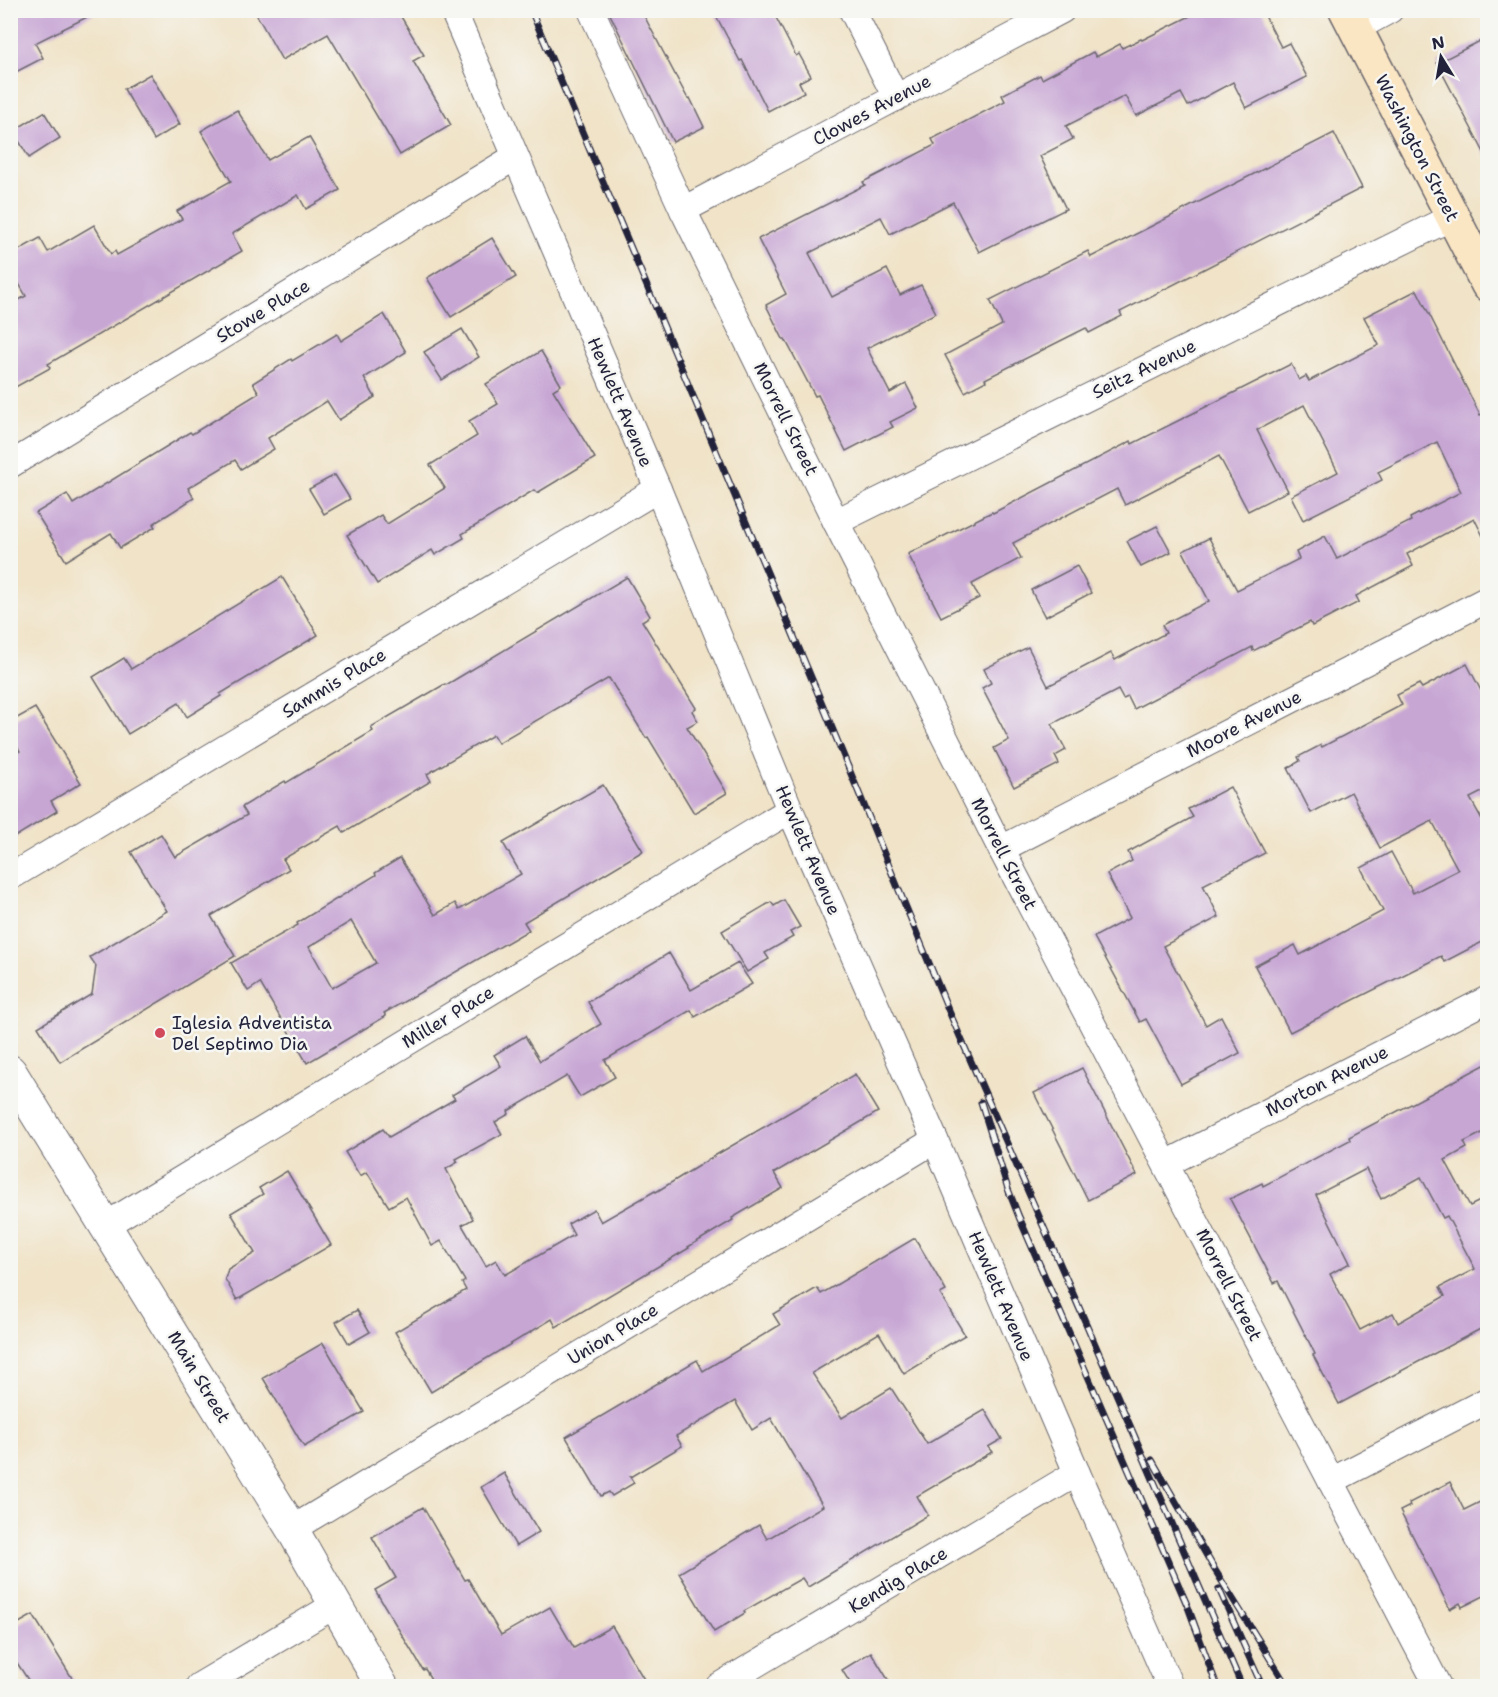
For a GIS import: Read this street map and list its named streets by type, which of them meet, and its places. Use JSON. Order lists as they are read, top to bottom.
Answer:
{
  "streets": {
    "main road": ["Washington Street"],
    "street": [
      "Clowes Avenue",
      "Stowe Place",
      "Seitz Avenue",
      "Hewlett Avenue",
      "Morrell Street",
      "Sammis Place",
      "Moore Avenue",
      "Miller Place",
      "Morton Avenue",
      "Union Place",
      "Main Street",
      "Kendig Place"
    ]
  },
  "crossings": [
    ["Clowes Avenue", "Morrell Street"],
    ["Washington Street", "Seitz Avenue"],
    ["Stowe Place", "Hewlett Avenue"],
    ["Seitz Avenue", "Morrell Street"],
    ["Hewlett Avenue", "Sammis Place"],
    ["Hewlett Avenue", "Miller Place"],
    ["Hewlett Avenue", "Union Place"],
    ["Hewlett Avenue", "Kendig Place"],
    ["Morrell Street", "Moore Avenue"],
    ["Morrell Street", "Morton Avenue"],
    ["Miller Place", "Main Street"],
    ["Union Place", "Main Street"]
  ],
  "places": ["Iglesia Adventista Del Septimo Dia"],
  "north": "top"
}
